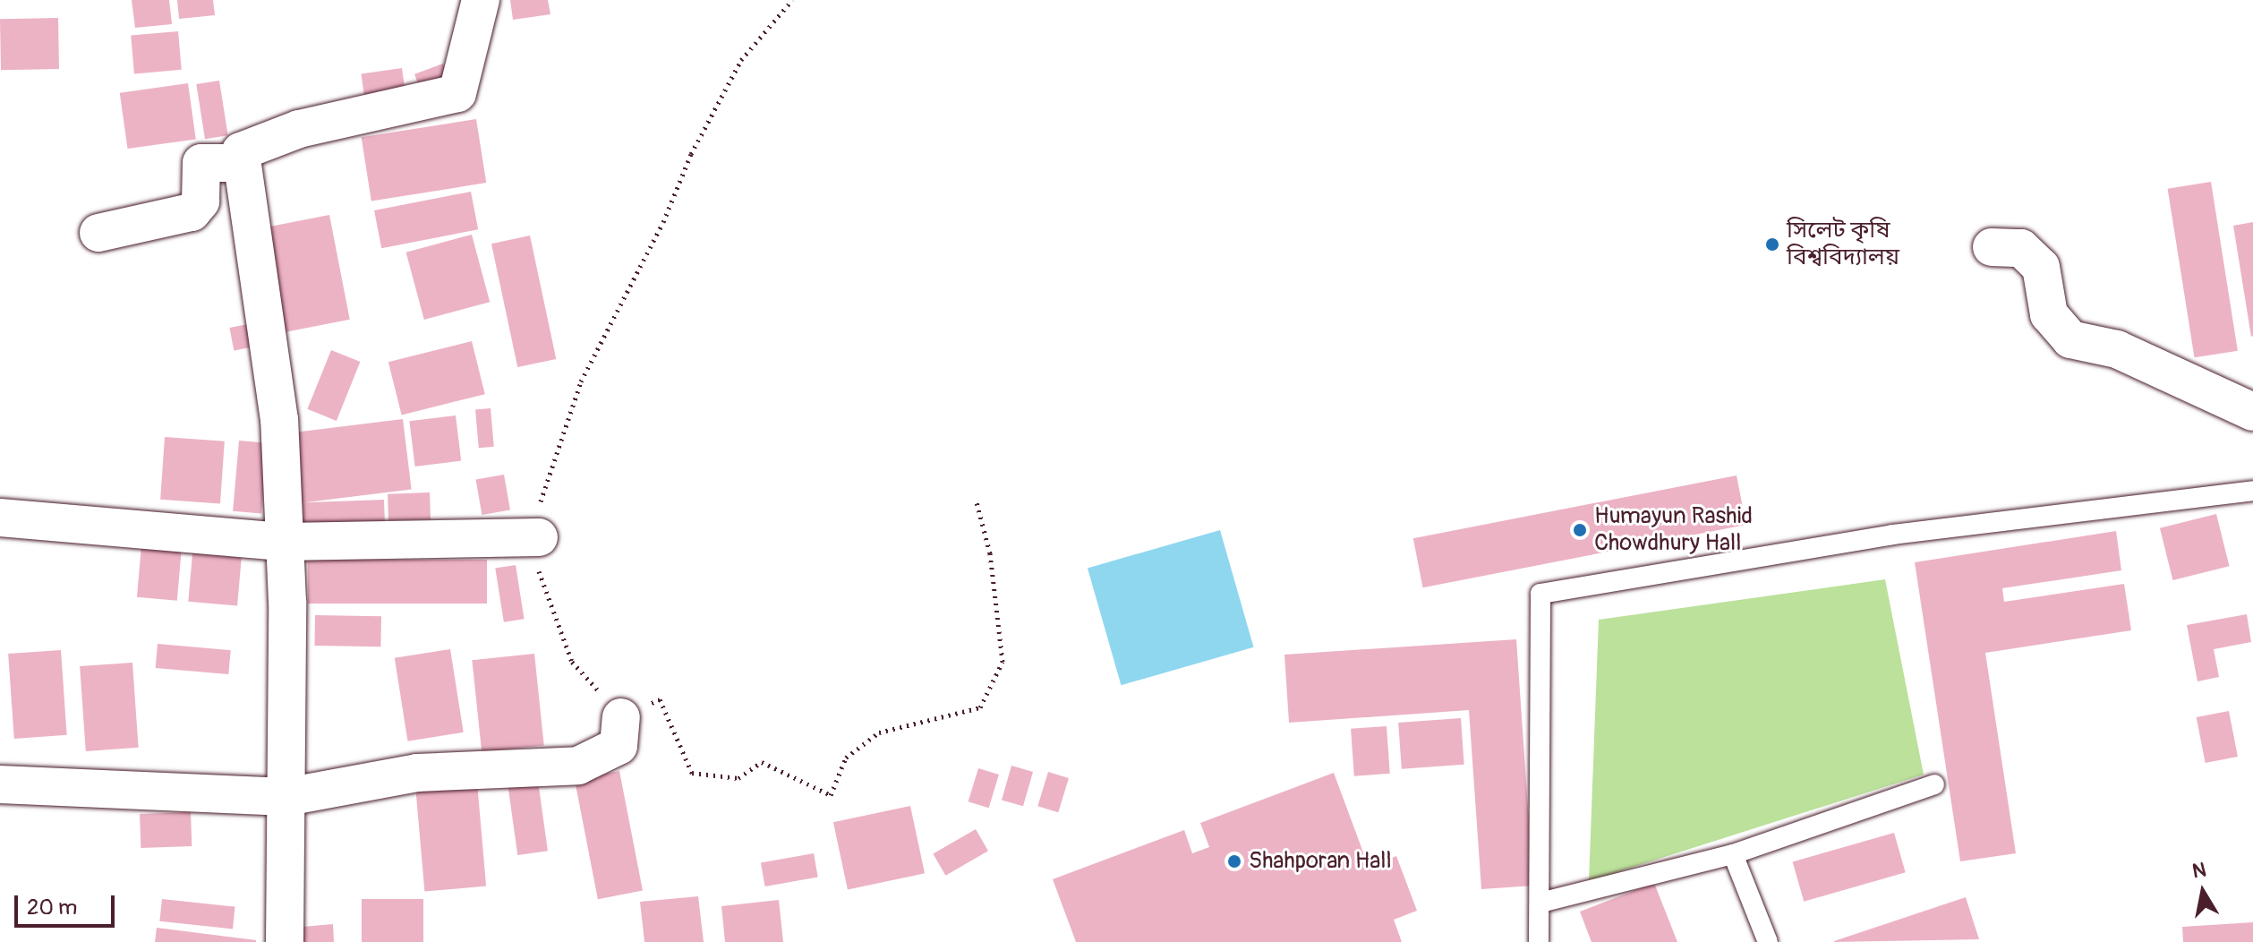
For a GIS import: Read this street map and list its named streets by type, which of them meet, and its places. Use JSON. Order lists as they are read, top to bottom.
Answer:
{
  "places": ["সিলেট কৃষি বিশ্ববিদ্যালয়", "Humayun Rashid Chowdhury Hall", "Shahporan Hall"],
  "scale_bar": "20 m",
  "north": "top"
}
